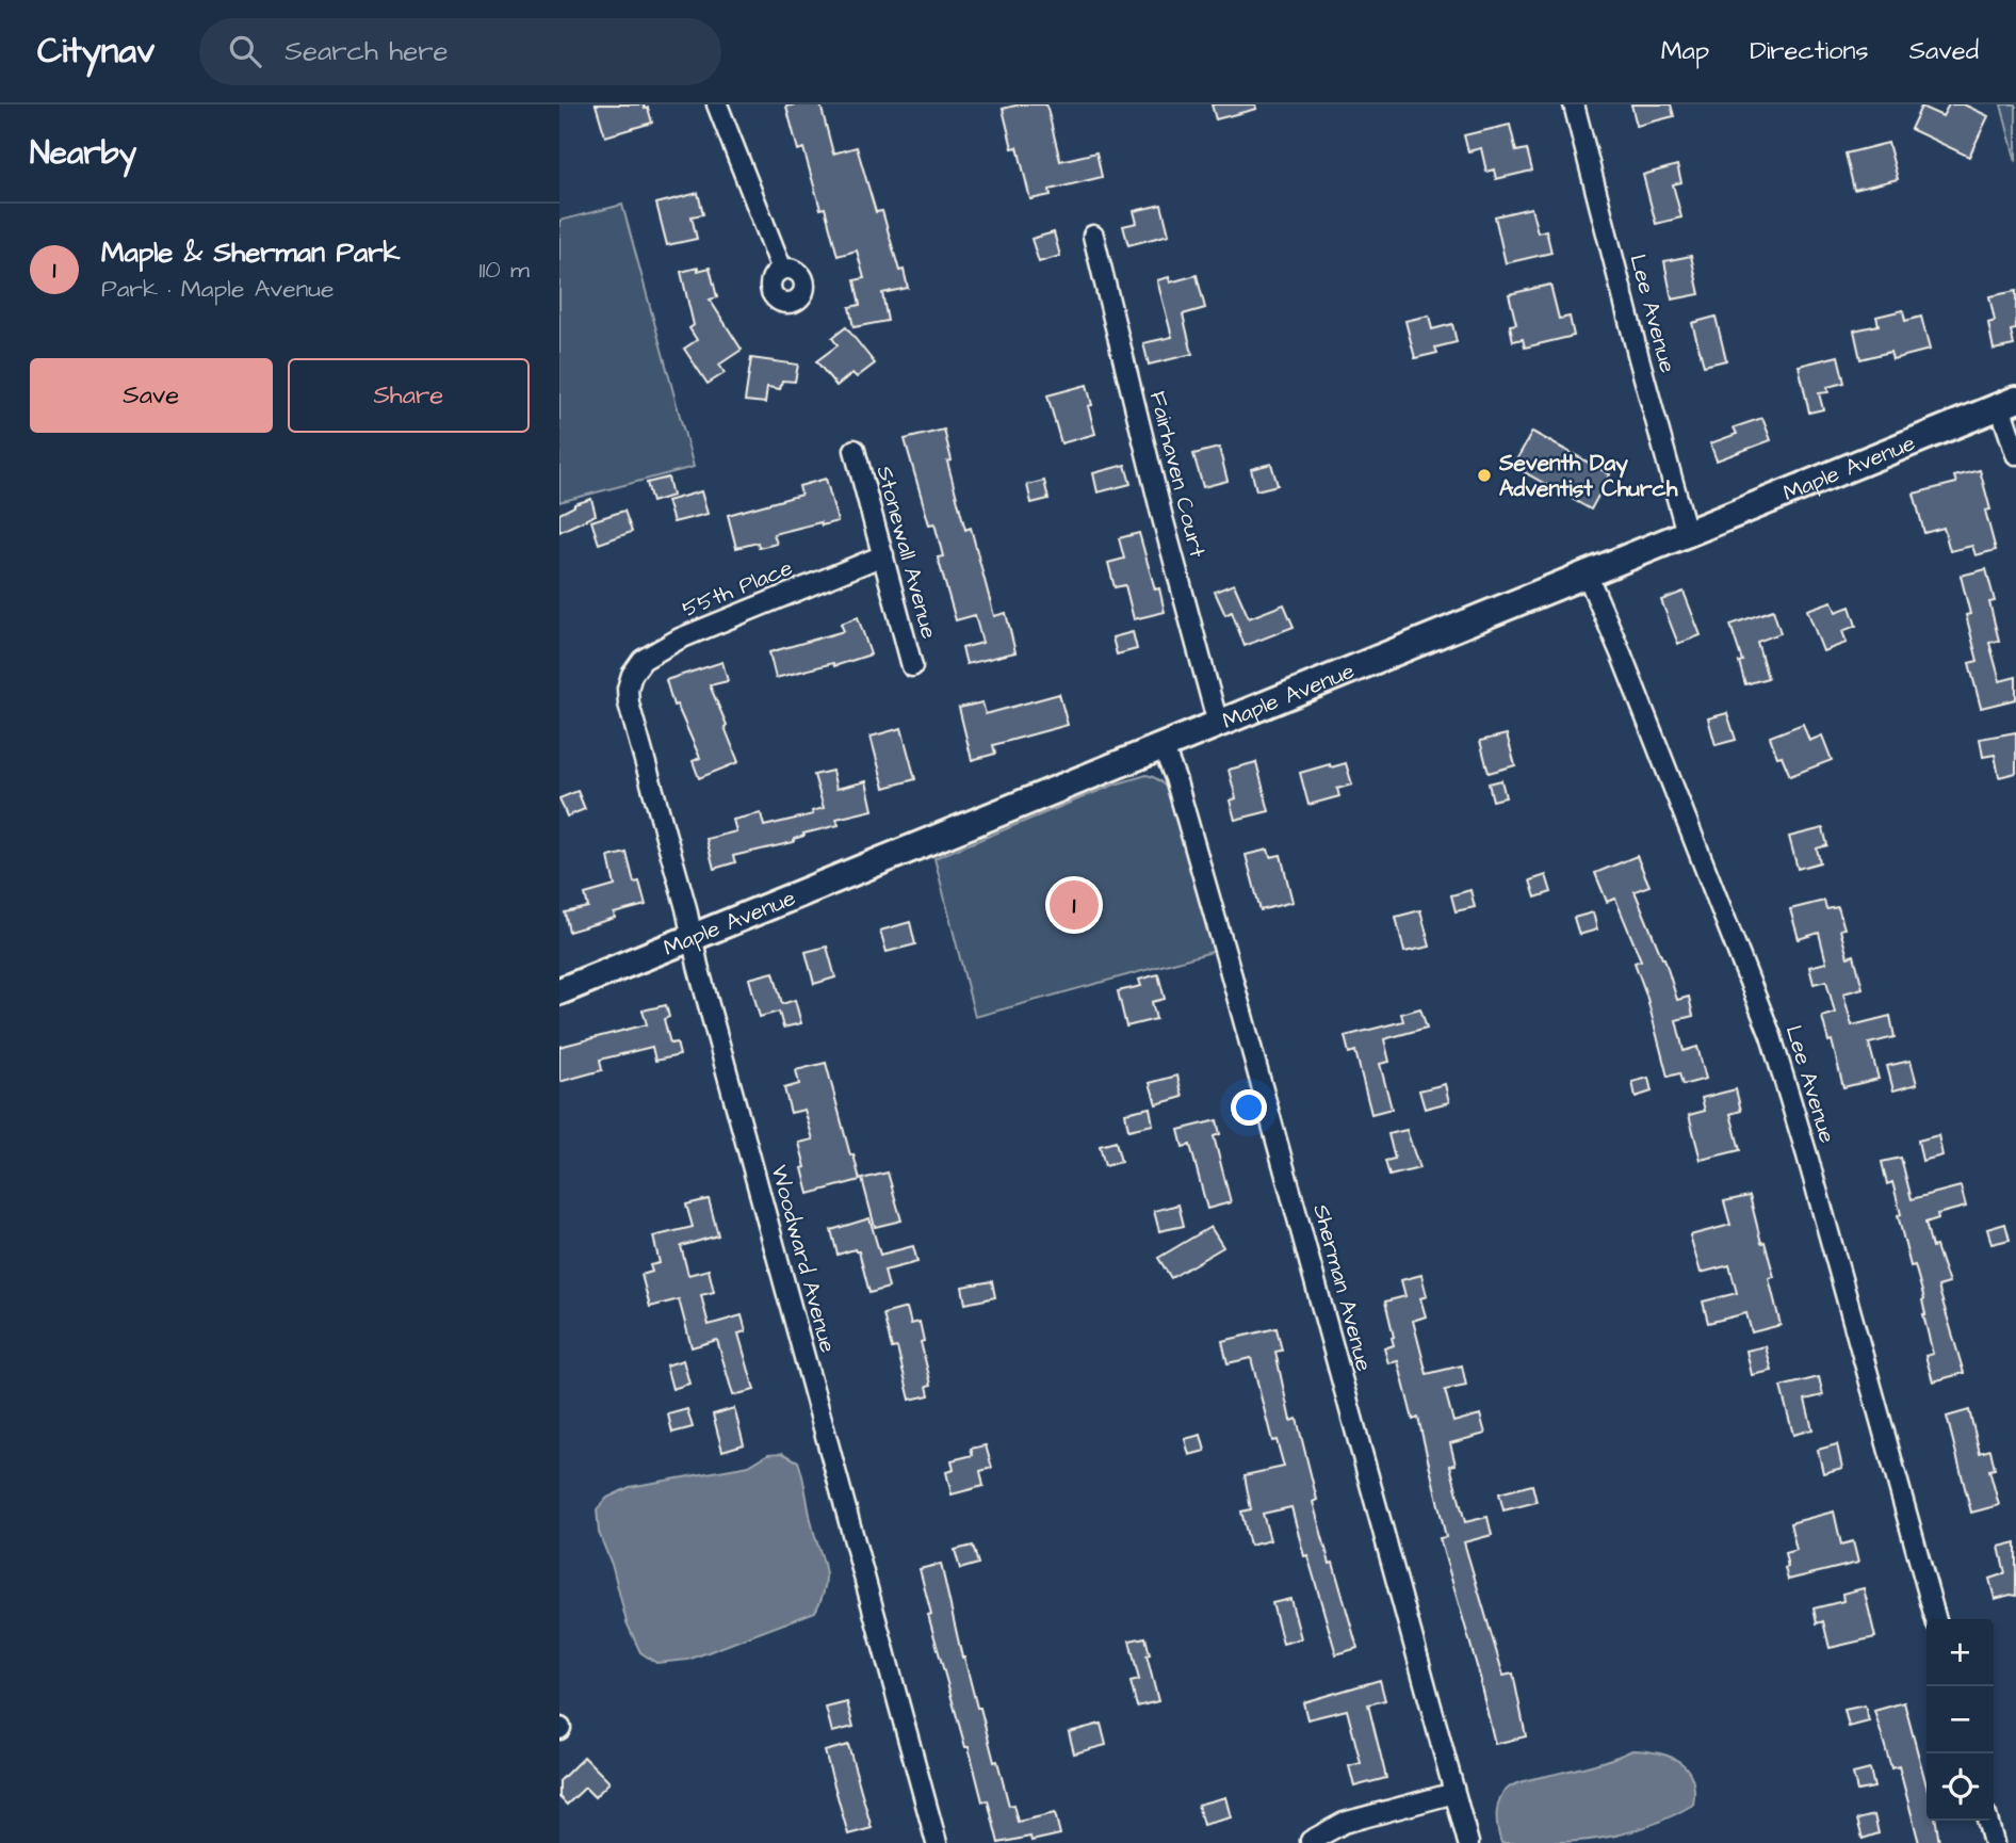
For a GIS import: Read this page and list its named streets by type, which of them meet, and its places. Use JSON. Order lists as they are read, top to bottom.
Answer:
{
  "streets": {
    "main road": ["Maple Avenue"],
    "street": [
      "Lee Avenue",
      "Fairhaven Court",
      "Stonewall Avenue",
      "55th Place",
      "Woodward Avenue",
      "Sherman Avenue"
    ]
  },
  "crossings": [
    ["Lee Avenue", "Maple Avenue"],
    ["Maple Avenue", "Fairhaven Court"],
    ["Maple Avenue", "Woodward Avenue"],
    ["Maple Avenue", "Sherman Avenue"],
    ["Stonewall Avenue", "55th Place"],
    ["55th Place", "Woodward Avenue"]
  ],
  "places": ["Seventh Day Adventist Church"],
  "page": {
    "header": "Citynav",
    "search": "Search here",
    "nav": ["Map", "Directions", "Saved"],
    "heading": "Nearby",
    "list": [
      {
        "mark": "1",
        "name": "Maple & Sherman Park",
        "note": "Park · Maple Avenue",
        "value": "110 m"
      }
    ],
    "buttons": ["Save", "Share"],
    "pins": "1",
    "map_buttons": ["+", "−"]
  }
}
